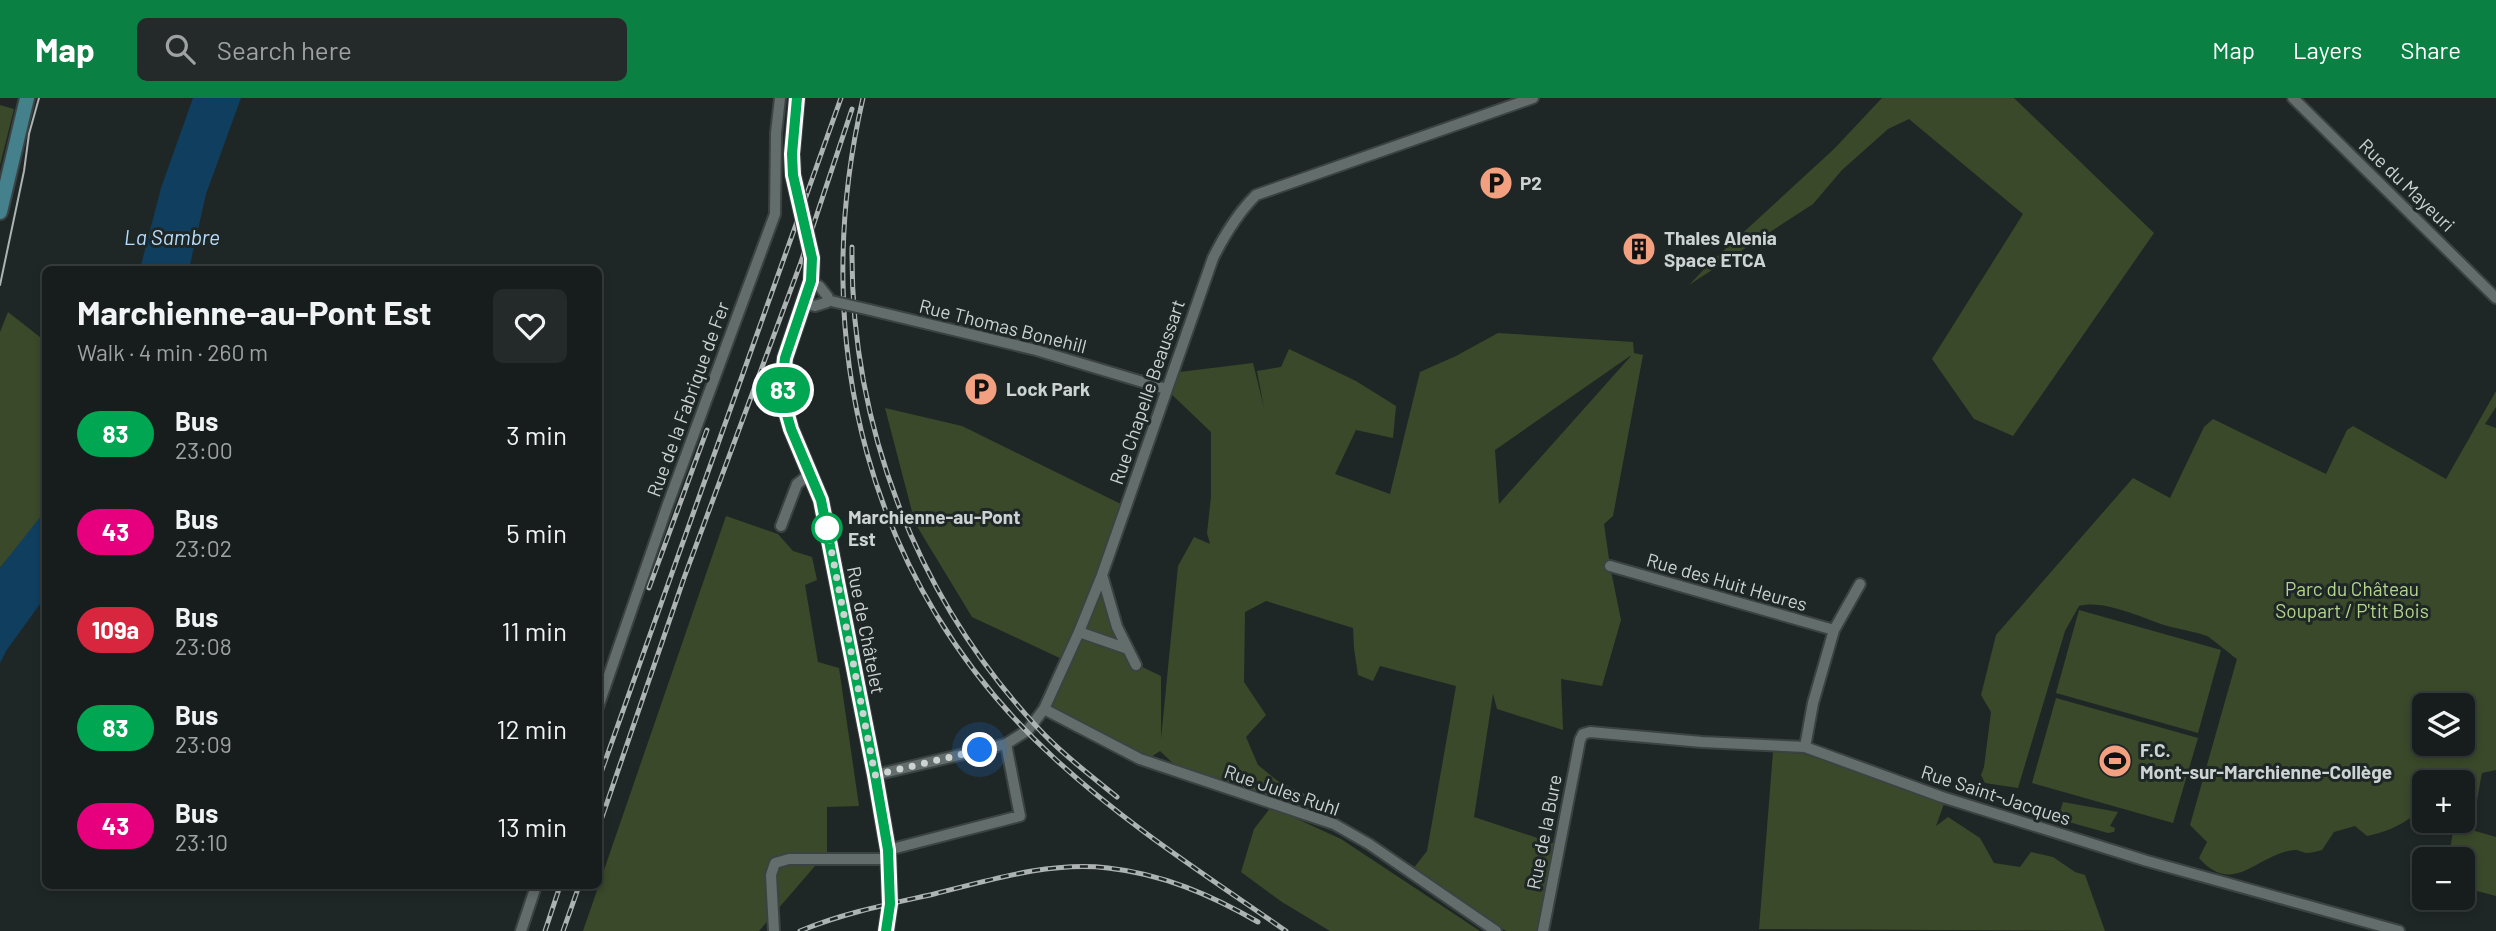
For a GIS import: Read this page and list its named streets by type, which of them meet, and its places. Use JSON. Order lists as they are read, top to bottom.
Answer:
{
  "streets": {
    "main road": ["Rue de Châtelet"],
    "street": [
      "Rue du Mayeuri",
      "Rue Thomas Bonehill",
      "Rue Chapelle Beaussart",
      "Rue de la Fabrique de Fer",
      "Rue des Huit Heures",
      "Rue Jules Ruhl",
      "Rue Saint-Jacques",
      "Rue de la Bure"
    ]
  },
  "crossings": [
    ["Rue Thomas Bonehill", "Rue Chapelle Beaussart"],
    ["Rue Thomas Bonehill", "Rue de Châtelet"],
    ["Rue Chapelle Beaussart", "Rue de Châtelet"],
    ["Rue Chapelle Beaussart", "Rue Jules Ruhl"],
    ["Rue Saint-Jacques", "Rue de la Bure"]
  ],
  "water": ["La Sambre"],
  "parks": ["Parc du Château Soupart / P'tit Bois"],
  "places": {
    "parking": ["P2", "Lock Park"],
    "building": ["Thales Alenia Space ETCA"],
    "other": ["Marchienne-au-Pont Est"],
    "sports": ["F.C. Mont-sur-Marchienne-Collège"]
  },
  "lines": ["bus line 83"],
  "page": {
    "header": "Map",
    "search": "Search here",
    "nav": ["Map", "Layers", "Share"],
    "on_map": "83",
    "heading": ["Marchienne-au-Pont Est", "Walk · 4 min · 260 m"],
    "list": [
      {
        "mark": "83",
        "name": "Bus",
        "note": "23:00",
        "value": "3 min"
      },
      {
        "mark": "43",
        "name": "Bus",
        "note": "23:02",
        "value": "5 min"
      },
      {
        "mark": "109a",
        "name": "Bus",
        "note": "23:08",
        "value": "11 min"
      },
      {
        "mark": "83",
        "name": "Bus",
        "note": "23:09",
        "value": "12 min"
      },
      {
        "mark": "43",
        "name": "Bus",
        "note": "23:10",
        "value": "13 min"
      }
    ],
    "map_buttons": ["+", "−"]
  }
}
